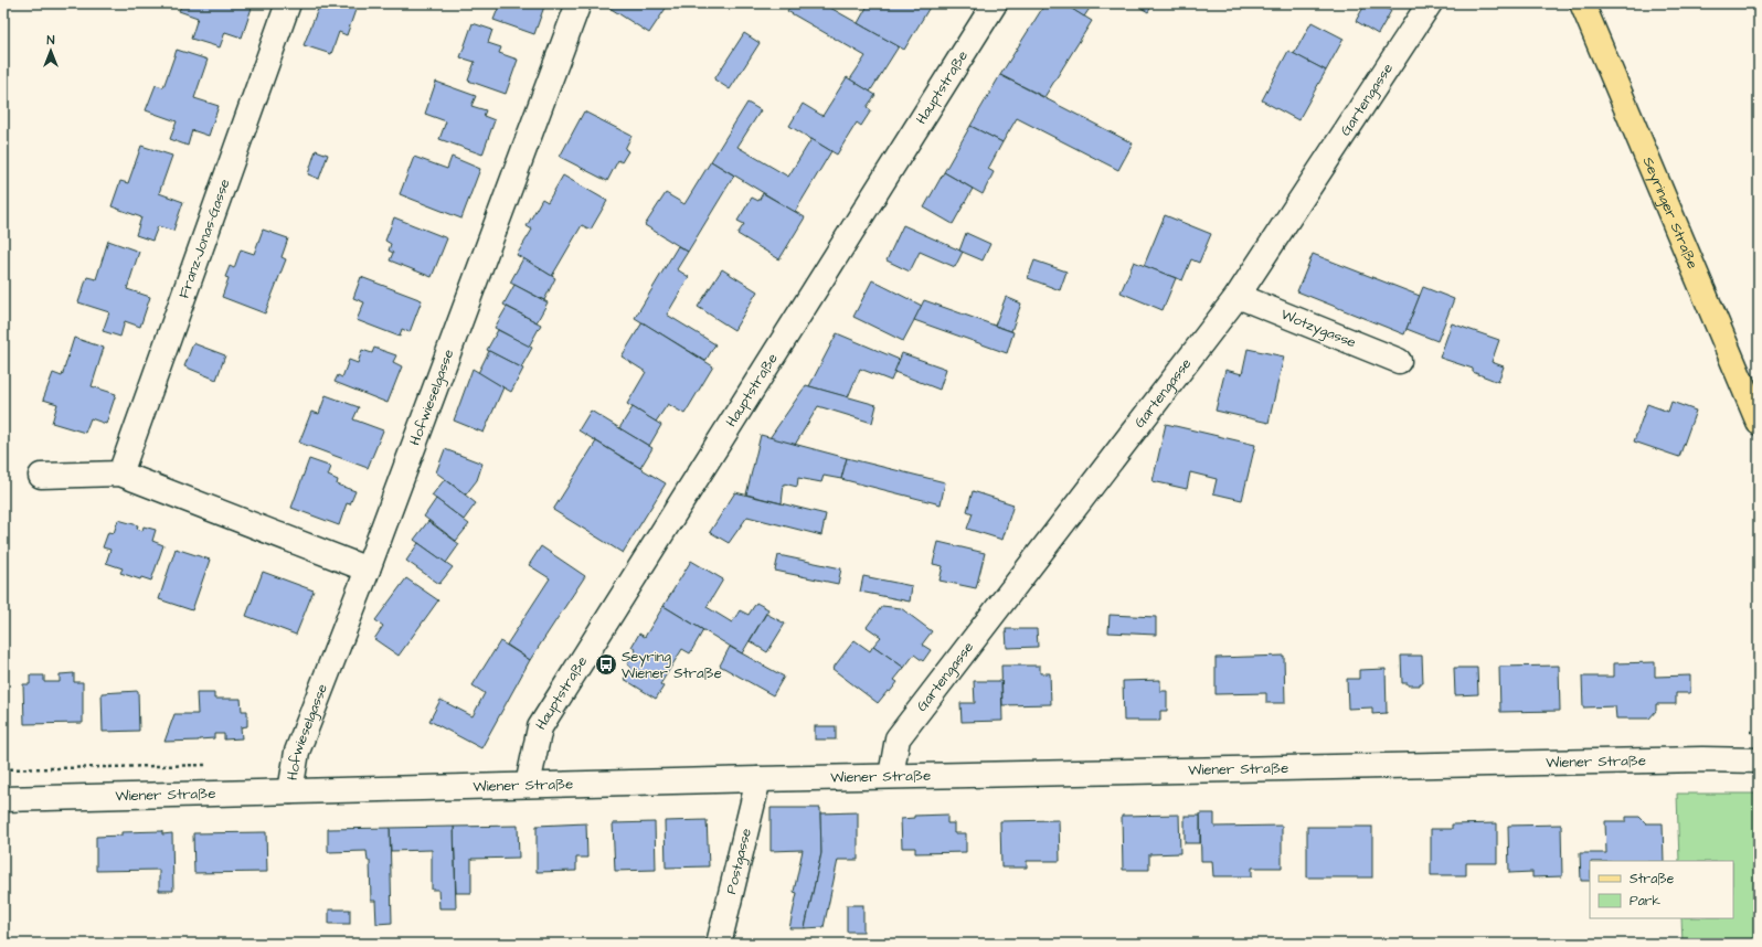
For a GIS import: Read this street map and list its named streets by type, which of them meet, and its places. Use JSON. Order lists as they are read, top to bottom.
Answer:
{
  "streets": {
    "main road": ["Seyringer Straße"],
    "street": [
      "Hauptstraße",
      "Gartengasse",
      "Franz-Jonas-Gasse",
      "Wotzygasse",
      "Hofwieselgasse",
      "Wiener Straße",
      "Postgasse"
    ]
  },
  "crossings": [
    ["Hauptstraße", "Wiener Straße"],
    ["Gartengasse", "Wotzygasse"],
    ["Gartengasse", "Wiener Straße"],
    ["Hofwieselgasse", "Wiener Straße"],
    ["Wiener Straße", "Postgasse"]
  ],
  "places": {
    "bus stop": ["Seyring Wiener Straße"]
  },
  "legend": ["Straße", "Park"],
  "north": "top"
}
